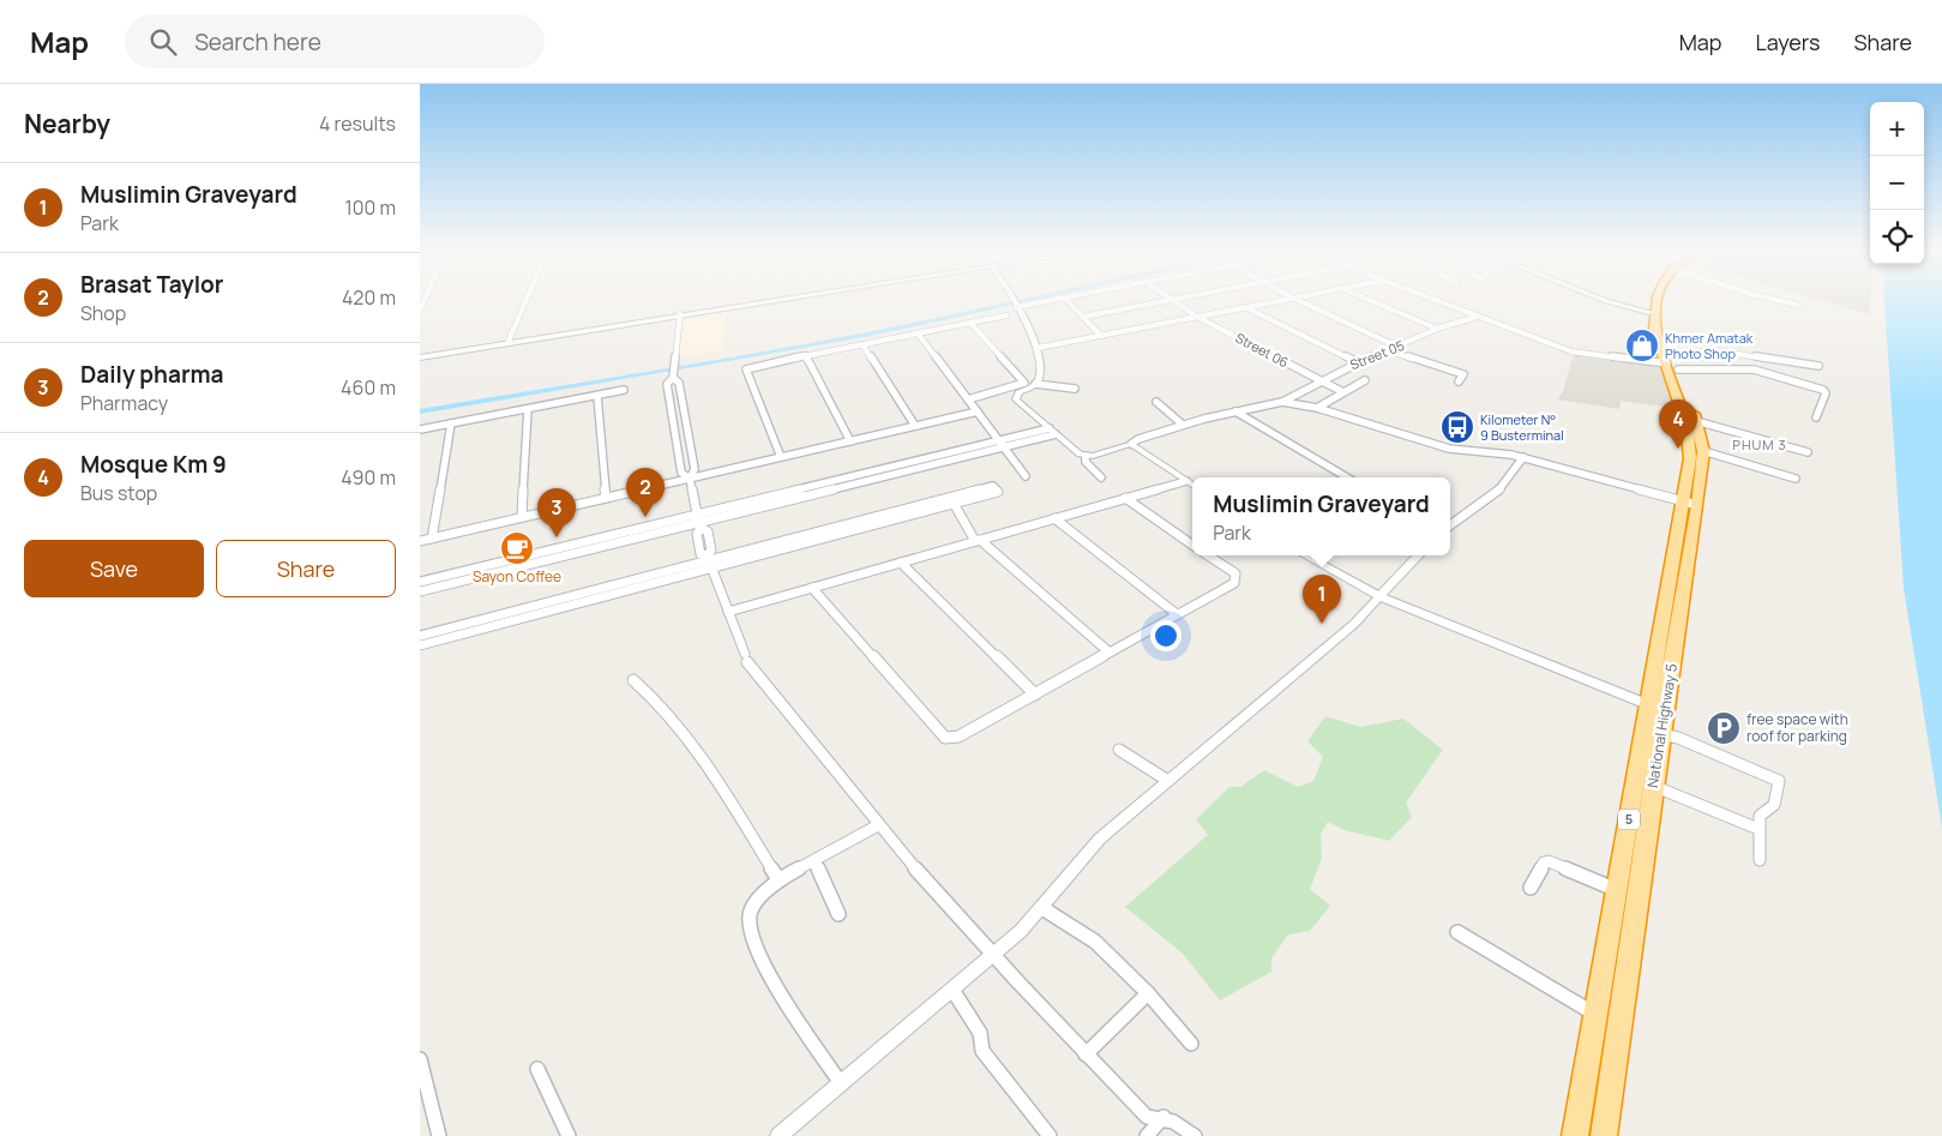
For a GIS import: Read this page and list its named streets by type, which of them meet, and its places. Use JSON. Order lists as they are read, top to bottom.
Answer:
{
  "streets": {
    "highway": ["National Highway 5", "5"],
    "street": ["Street 06", "Street 05"]
  },
  "crossings": [
    ["Street 06", "Street 05"]
  ],
  "districts": ["PHUM 3"],
  "places": {
    "shop": ["Khmer Amatak Photo Shop"],
    "bus stop": ["Kilometer N° 9 Busterminal"],
    "cafe": ["Sayon Coffee"],
    "parking": ["free space with roof for parking"]
  },
  "page": {
    "header": "Map",
    "search": "Search here",
    "nav": ["Map", "Layers", "Share"],
    "heading": ["Nearby", "4 results"],
    "map_buttons": ["+", "−"],
    "list": [
      {
        "mark": "1",
        "name": "Muslimin Graveyard",
        "note": "Park",
        "value": "100 m"
      },
      {
        "mark": "2",
        "name": "Brasat Taylor",
        "note": "Shop",
        "value": "420 m"
      },
      {
        "mark": "3",
        "name": "Daily pharma",
        "note": "Pharmacy",
        "value": "460 m"
      },
      {
        "mark": "4",
        "name": "Mosque Km 9",
        "note": "Bus stop",
        "value": "490 m"
      }
    ],
    "pins": [
      "4",
      "2",
      "3",
      "1"
    ],
    "popup": ["Muslimin Graveyard", "Park"],
    "buttons": ["Save", "Share"]
  }
}
